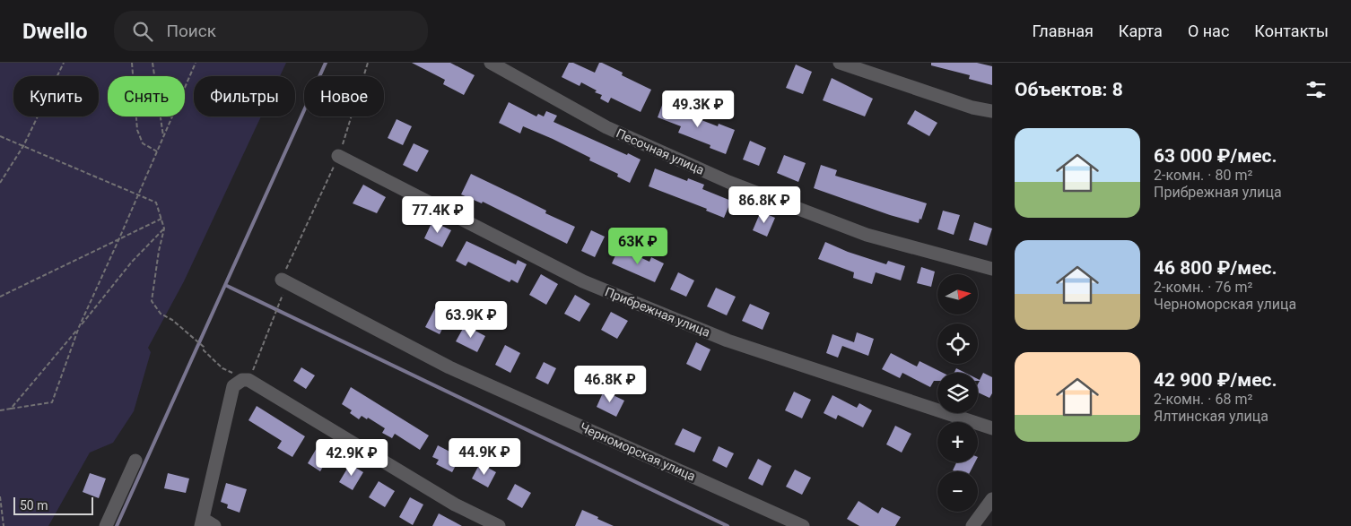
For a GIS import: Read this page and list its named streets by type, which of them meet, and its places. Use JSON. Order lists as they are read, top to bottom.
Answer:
{
  "streets": {
    "street": ["Песочная улица", "Прибрежная улица", "Черноморская улица"]
  },
  "scale_bar": "50 m",
  "north": "right",
  "page": {
    "header": "Dwello",
    "search": "Поиск",
    "nav": [
      "Главная",
      "Карта",
      "О нас",
      "Контакты"
    ],
    "heading": "Объектов: 8",
    "chip": [
      "Купить",
      "Снять",
      "Фильтры",
      "Новое"
    ],
    "price": [
      "49.3K ₽",
      "86.8K ₽",
      "77.4K ₽",
      "63K ₽",
      "63.9K ₽",
      "46.8K ₽",
      "44.9K ₽",
      "42.9K ₽"
    ],
    "list": [
      {
        "name": "63 000 ₽/мес.",
        "note": "2-комн. · 80 m² · Прибрежная улица"
      },
      {
        "name": "46 800 ₽/мес.",
        "note": "2-комн. · 76 m² · Черноморская улица"
      },
      {
        "name": "42 900 ₽/мес.",
        "note": "2-комн. · 68 m² · Ялтинская улица"
      }
    ],
    "map_buttons": ["+", "−"],
    "scale": "50 m"
  }
}
